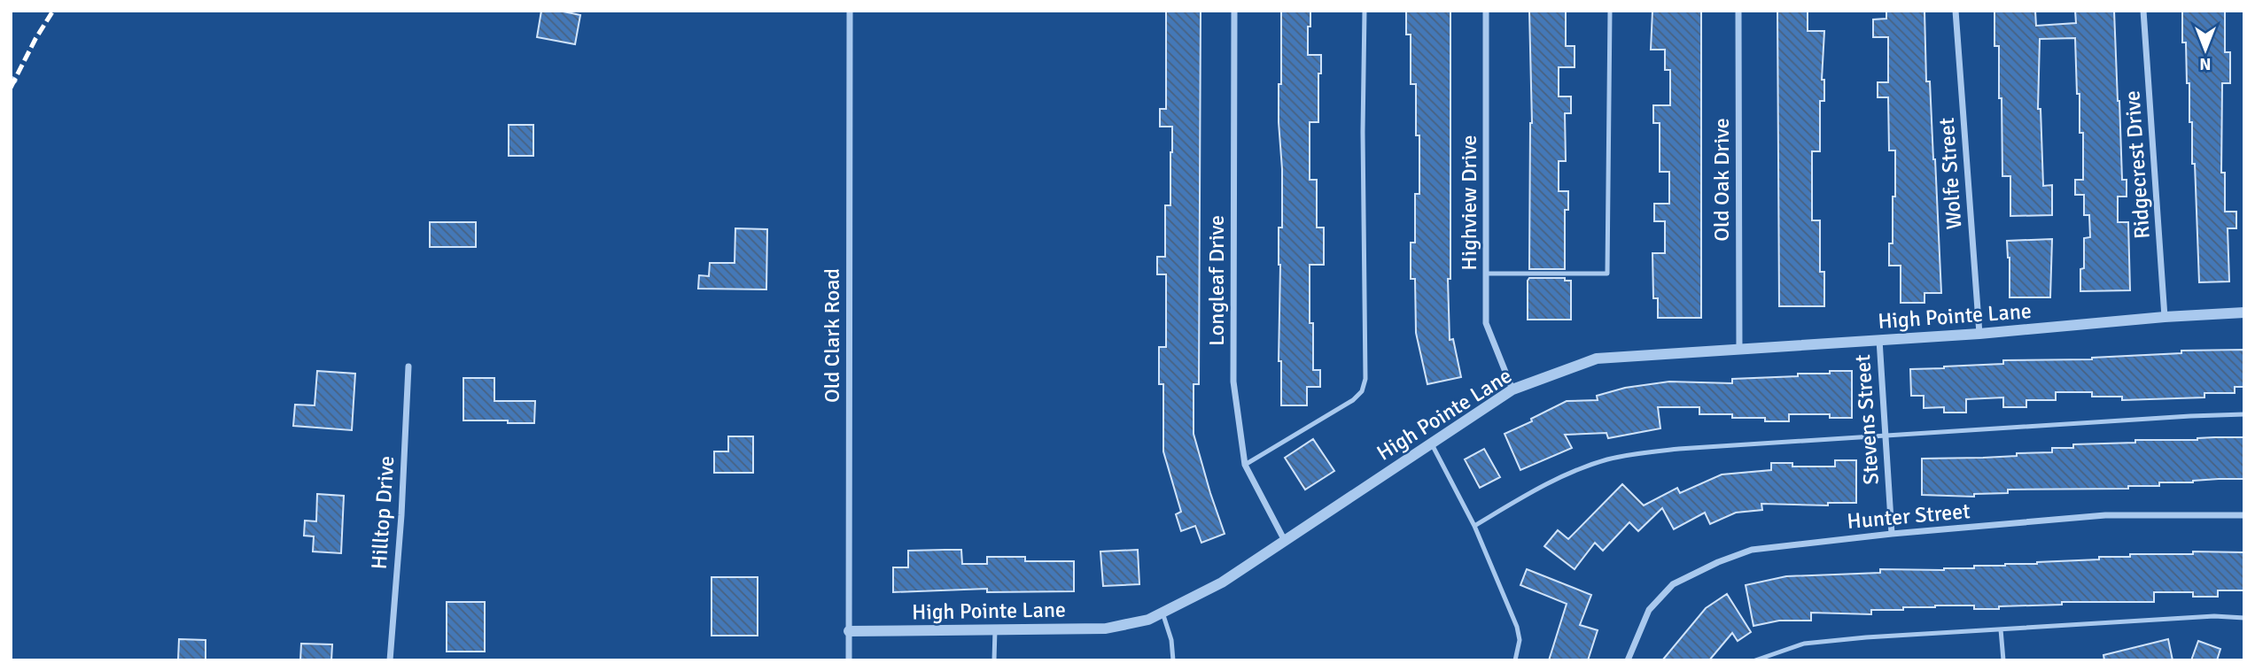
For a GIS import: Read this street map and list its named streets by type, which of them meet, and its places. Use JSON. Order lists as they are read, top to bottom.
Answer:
{
  "streets": {
    "street": [
      "Ridgecrest Drive",
      "Wolfe Street",
      "Old Oak Drive",
      "Highview Drive",
      "Longleaf Drive",
      "High Pointe Lane",
      "Old Clark Road",
      "Stevens Street",
      "Hilltop Drive",
      "Hunter Street"
    ]
  },
  "crossings": [
    ["Ridgecrest Drive", "High Pointe Lane"],
    ["Wolfe Street", "High Pointe Lane"],
    ["Old Oak Drive", "High Pointe Lane"],
    ["Highview Drive", "High Pointe Lane"],
    ["Longleaf Drive", "High Pointe Lane"],
    ["High Pointe Lane", "Old Clark Road"],
    ["High Pointe Lane", "Stevens Street"],
    ["Stevens Street", "Hunter Street"]
  ],
  "north": "bottom"
}
